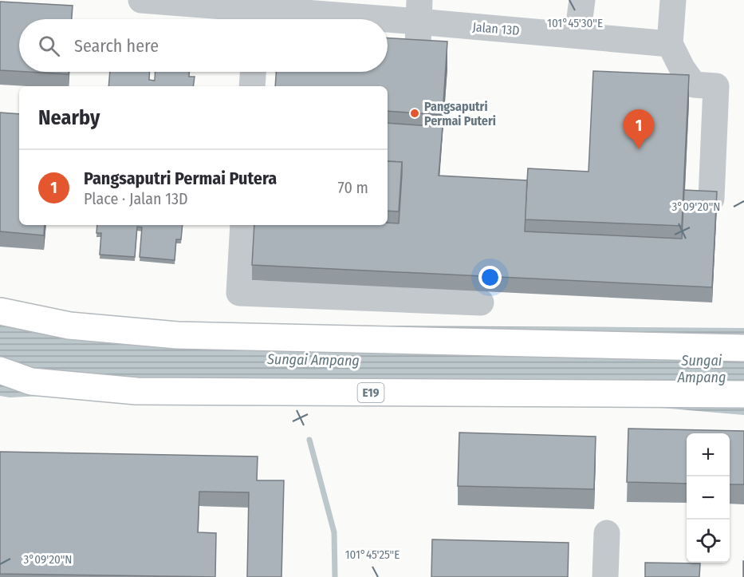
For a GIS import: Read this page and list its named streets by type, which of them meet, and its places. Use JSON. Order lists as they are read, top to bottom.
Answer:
{
  "streets": {
    "highway": ["E19"],
    "street": ["Jalan 13D"]
  },
  "water": ["Sungai Ampang"],
  "places": ["Pangsaputri Permai Puteri"],
  "page": {
    "search": "Search here",
    "heading": "Nearby",
    "pins": "1",
    "list": [
      {
        "mark": "1",
        "name": "Pangsaputri Permai Putera",
        "note": "Place · Jalan 13D",
        "value": "70 m"
      }
    ],
    "map_buttons": ["+", "−"]
  },
  "coordinates": ["101°45'30\"E", "3°09'20\"N", "101°45'25\"E"]
}
